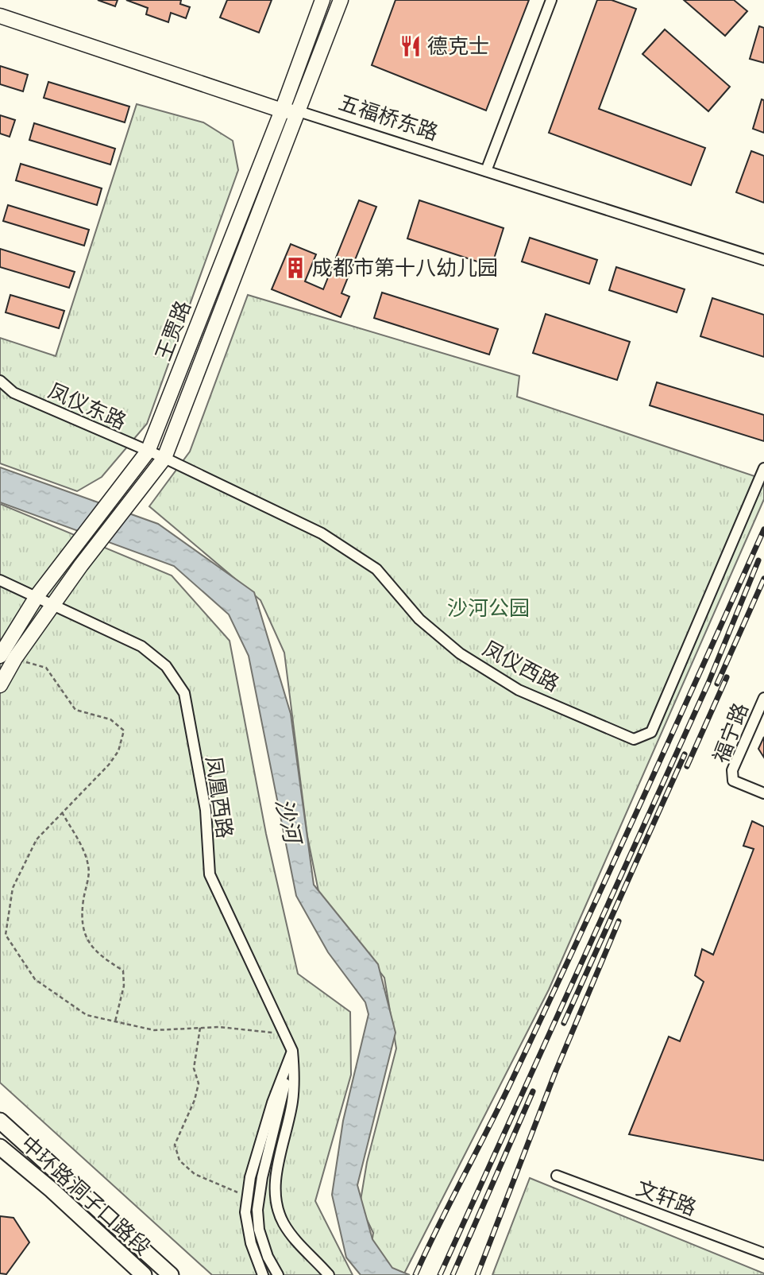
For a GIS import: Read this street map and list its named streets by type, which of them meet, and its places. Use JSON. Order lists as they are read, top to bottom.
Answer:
{
  "streets": {
    "main road": ["五福桥东路", "王贾路", "中环路洞子口路段"],
    "street": [
      "凤仪东路",
      "凤仪西路",
      "福宁路",
      "凤凰西路",
      "文轩路"
    ]
  },
  "crossings": [
    ["五福桥东路", "王贾路"],
    ["王贾路", "凤仪东路"],
    ["王贾路", "凤仪西路"],
    ["王贾路", "凤凰西路"],
    ["凤仪东路", "凤仪西路"]
  ],
  "water": ["沙河"],
  "parks": ["沙河公园"],
  "places": {
    "restaurant": ["德克士"],
    "building": ["成都市第十八幼儿园"]
  }
}
